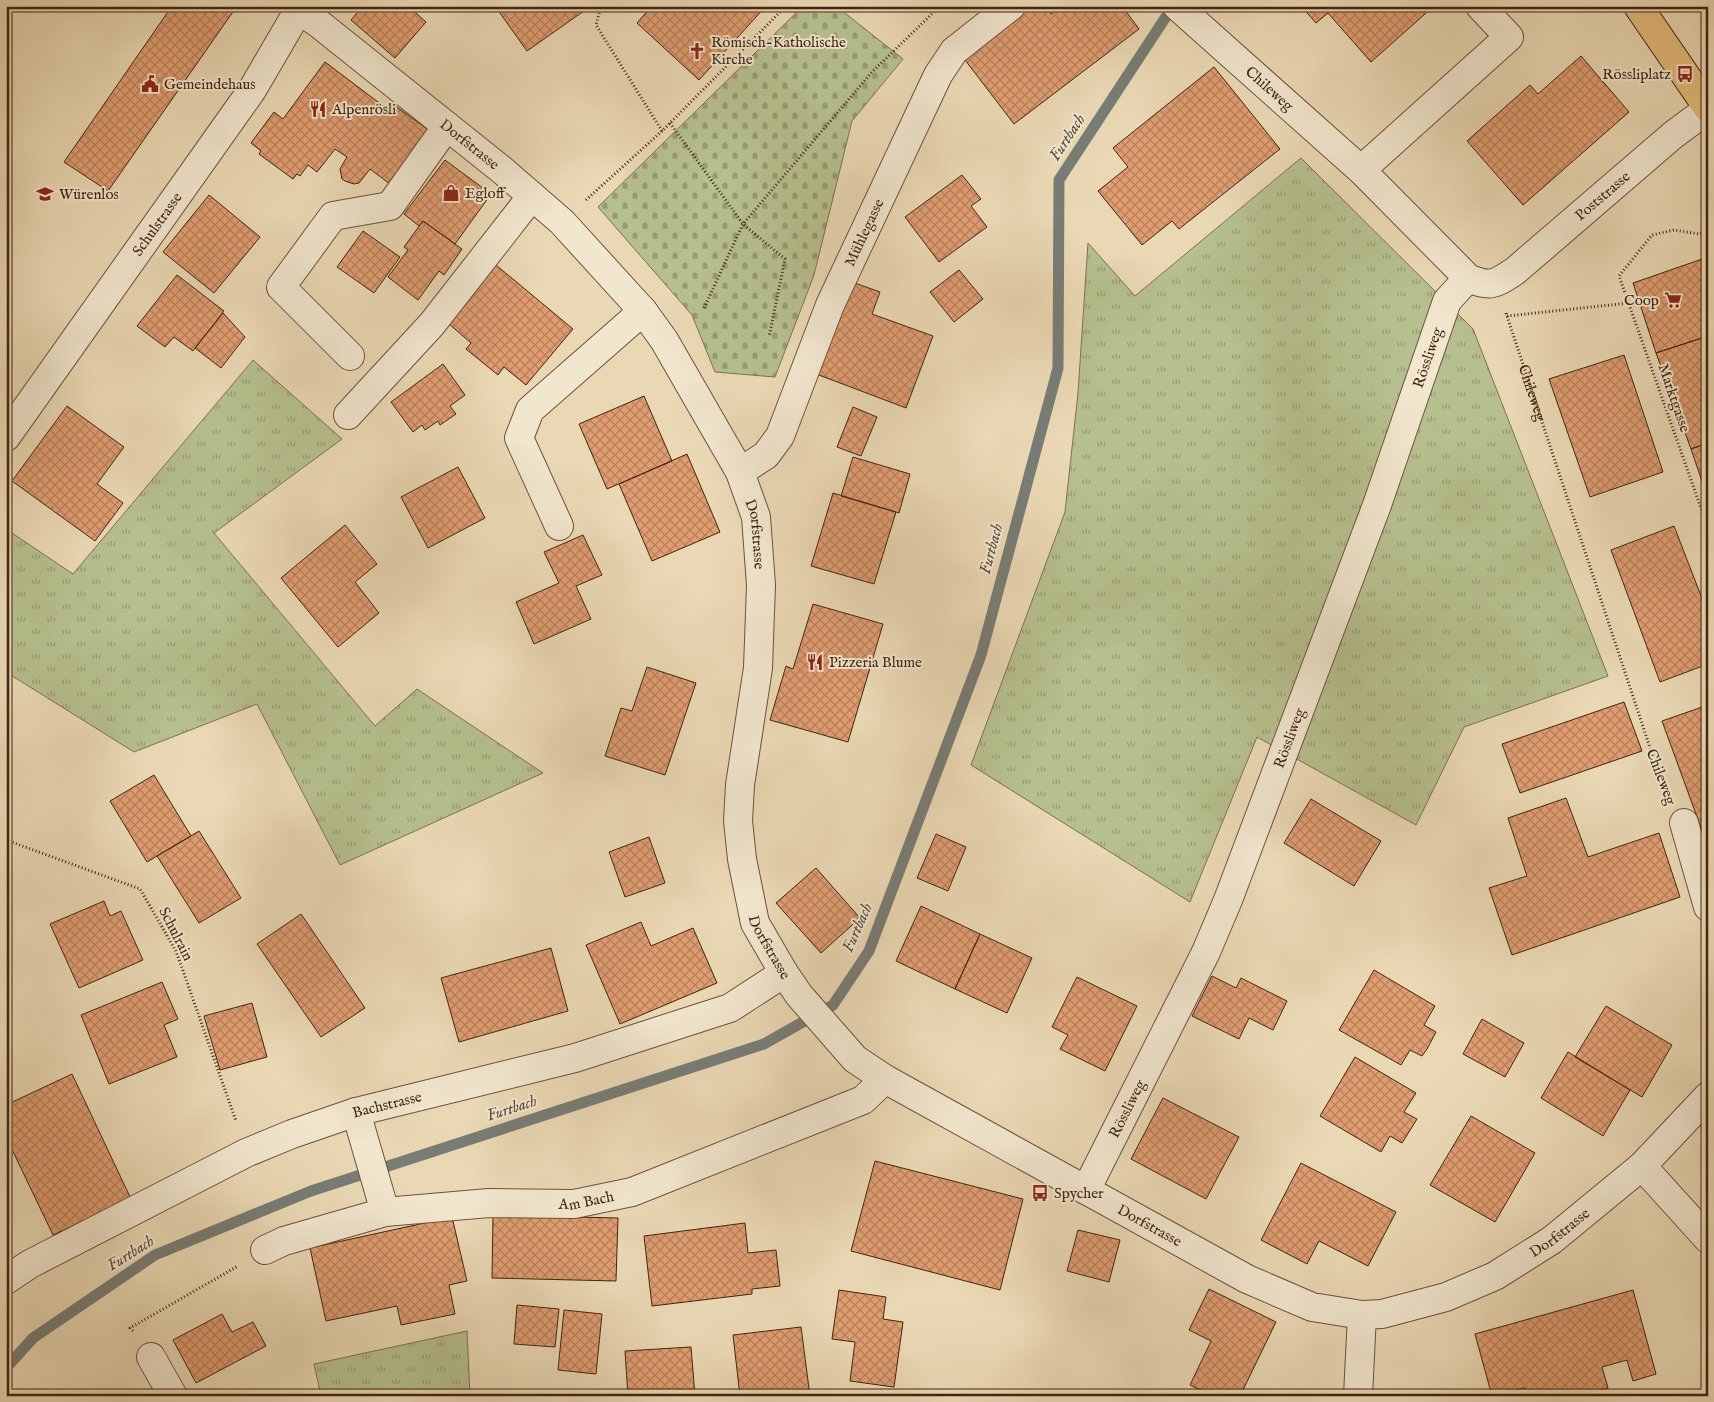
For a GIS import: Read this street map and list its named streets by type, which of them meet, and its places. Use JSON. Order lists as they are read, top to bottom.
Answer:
{
  "streets": {
    "street": [
      "Chileweg",
      "Dorfstrasse",
      "Poststrasse",
      "Schulstrasse",
      "Mühlegasse",
      "Rössliweg",
      "Bachstrasse",
      "Am Bach"
    ],
    "path": ["Marktgasse", "Schulrain"]
  },
  "crossings": [
    ["Chileweg", "Poststrasse"],
    ["Chileweg", "Rössliweg"],
    ["Dorfstrasse", "Schulstrasse"],
    ["Dorfstrasse", "Mühlegasse"],
    ["Dorfstrasse", "Rössliweg"],
    ["Dorfstrasse", "Bachstrasse"],
    ["Dorfstrasse", "Am Bach"],
    ["Schulrain", "Bachstrasse"]
  ],
  "water": ["Furtbach"],
  "places": {
    "church": ["Römisch-Katholische Kirche"],
    "bus stop": ["Rössliplatz", "Spycher"],
    "public building": ["Gemeindehaus"],
    "restaurant": ["Alpenrösli", "Pizzeria Blume"],
    "shop": ["Egloff"],
    "school or university": ["Würenlos"],
    "supermarket": ["Coop"]
  }
}
